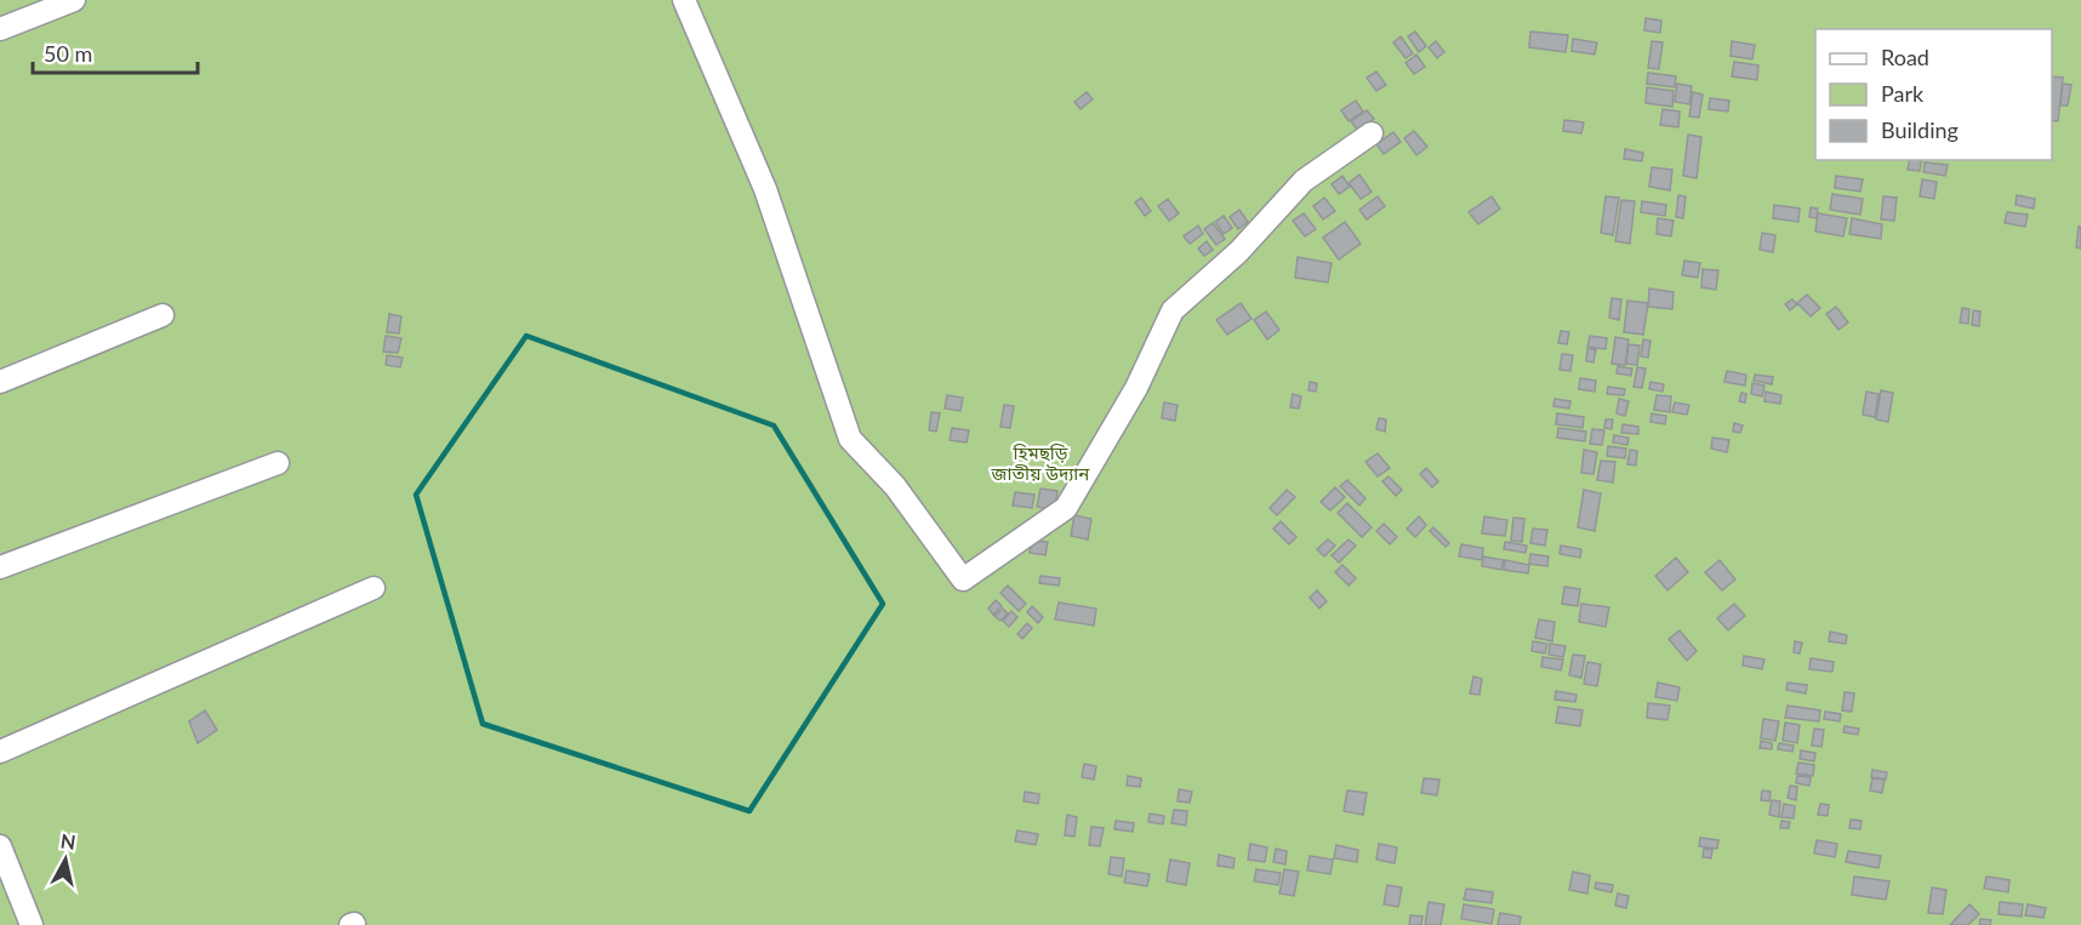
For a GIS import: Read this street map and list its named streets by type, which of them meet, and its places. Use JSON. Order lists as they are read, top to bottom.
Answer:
{
  "parks": ["হিমছড়ি জাতীয় উদ্যান"],
  "legend": ["Road", "Park", "Building"],
  "scale_bar": "50 m",
  "north": "top"
}
